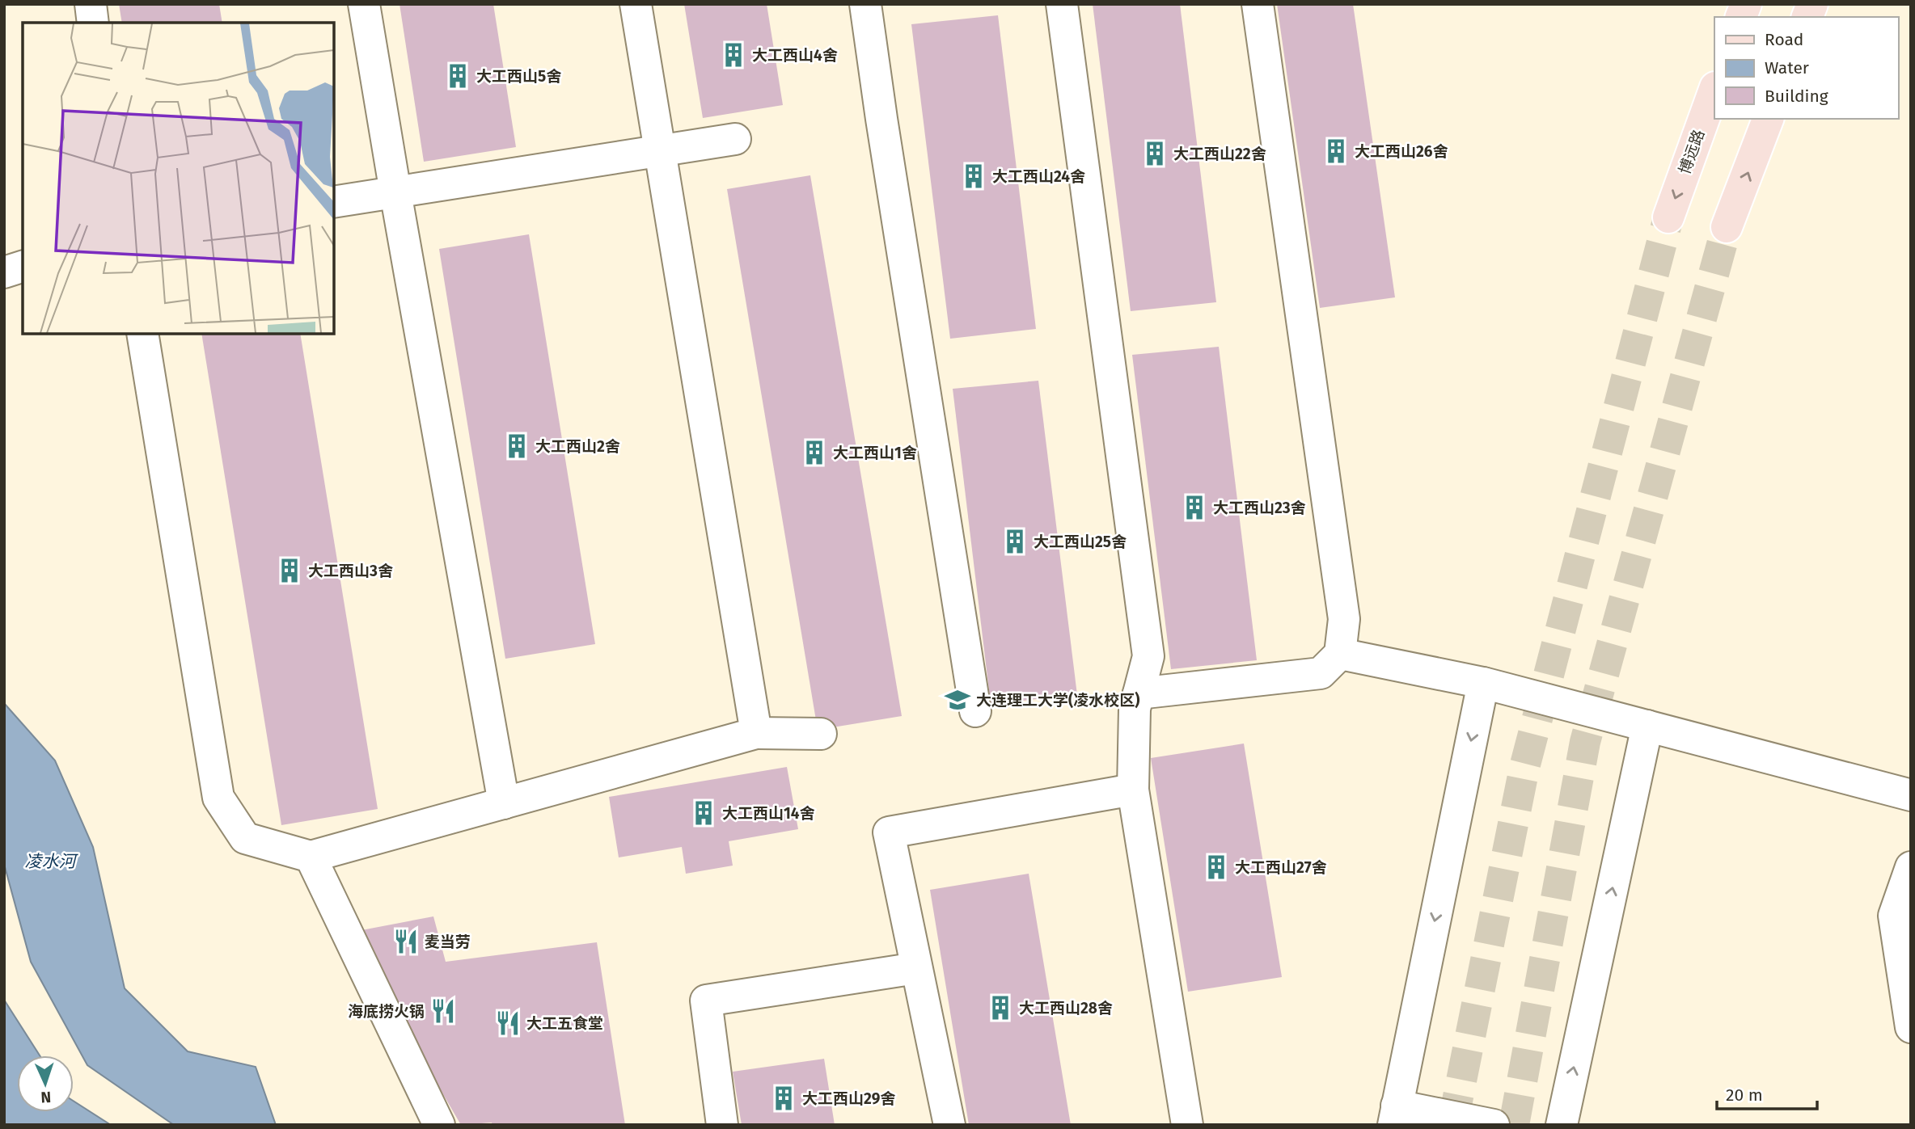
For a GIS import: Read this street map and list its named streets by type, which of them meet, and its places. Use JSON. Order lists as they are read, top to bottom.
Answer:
{
  "streets": {
    "main road": ["博远路"]
  },
  "water": ["凌水河"],
  "places": {
    "building": [
      "大工西山4舍",
      "大工西山5舍",
      "大工西山26舍",
      "大工西山22舍",
      "大工西山24舍",
      "大工西山2舍",
      "大工西山1舍",
      "大工西山23舍",
      "大工西山25舍",
      "大工西山3舍",
      "大工西山14舍",
      "大工西山27舍",
      "大工西山28舍",
      "大工西山29舍"
    ],
    "school or university": ["大连理工大学(凌水校区)"],
    "restaurant": ["麦当劳", "海底捞火锅", "大工五食堂"]
  },
  "legend": ["Road", "Water", "Building"],
  "scale_bar": "20 m",
  "north": "bottom"
}
